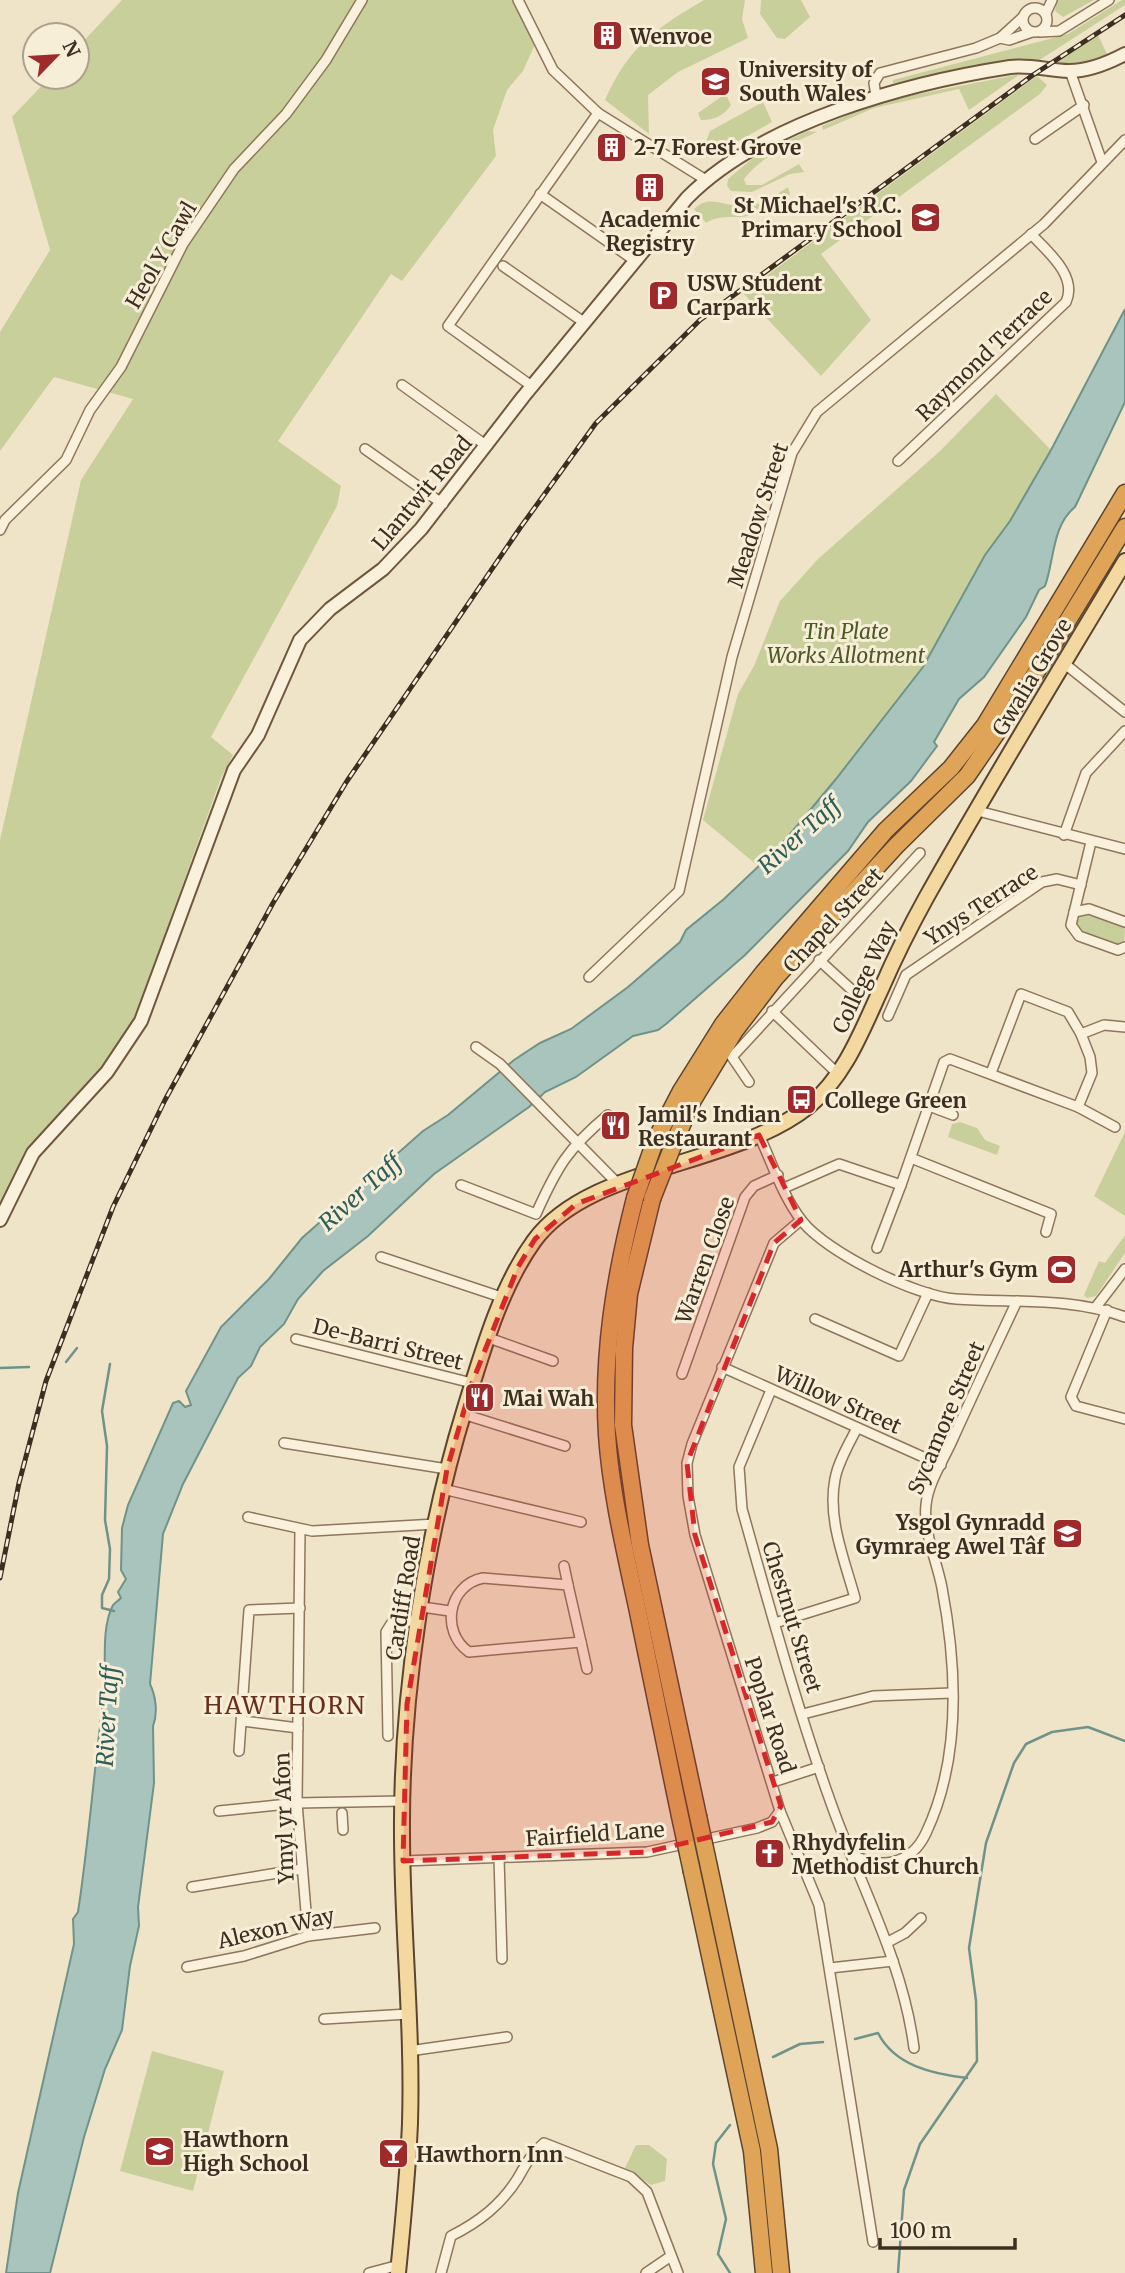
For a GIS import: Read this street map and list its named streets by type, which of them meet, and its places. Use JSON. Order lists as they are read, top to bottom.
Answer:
{
  "streets": {
    "main road": [
      "Llantwit Road",
      "Gwalia Grove",
      "College Way",
      "Cardiff Road"
    ],
    "street": [
      "Heol Y Cawl",
      "Raymond Terrace",
      "Meadow Street",
      "Ynys Terrace",
      "Chapel Street",
      "Warren Close",
      "De-Barri Street",
      "Willow Street",
      "Sycamore Street",
      "Chestnut Street",
      "Poplar Road",
      "Ymyl yr Afon",
      "Fairfield Lane",
      "Alexon Way"
    ]
  },
  "crossings": [
    ["Raymond Terrace", "Meadow Street"],
    ["Gwalia Grove", "College Way"],
    ["College Way", "Cardiff Road"],
    ["De-Barri Street", "Cardiff Road"],
    ["Willow Street", "Sycamore Street"],
    ["Willow Street", "Chestnut Street"],
    ["Willow Street", "Poplar Road"],
    ["Sycamore Street", "Chestnut Street"],
    ["Cardiff Road", "Fairfield Lane"],
    ["Poplar Road", "Fairfield Lane"],
    ["Ymyl yr Afon", "Alexon Way"]
  ],
  "districts": ["HAWTHORN"],
  "water": ["River Taff"],
  "parks": ["Tin Plate Works Allotment"],
  "places": {
    "building": ["Wenvoe", "2-7 Forest Grove", "Academic Registry"],
    "school or university": [
      "University of South Wales",
      "St Michael's R.C. Primary School",
      "Ysgol Gynradd Gymraeg Awel Tâf",
      "Hawthorn High School"
    ],
    "parking": ["USW Student Carpark"],
    "bus stop": ["College Green"],
    "restaurant": ["Jamil's Indian Restaurant", "Mai Wah"],
    "sports": ["Arthur's Gym"],
    "church": ["Rhydyfelin Methodist Church"],
    "bar": ["Hawthorn Inn"]
  },
  "scale_bar": "100 m",
  "north": "top right"
}
